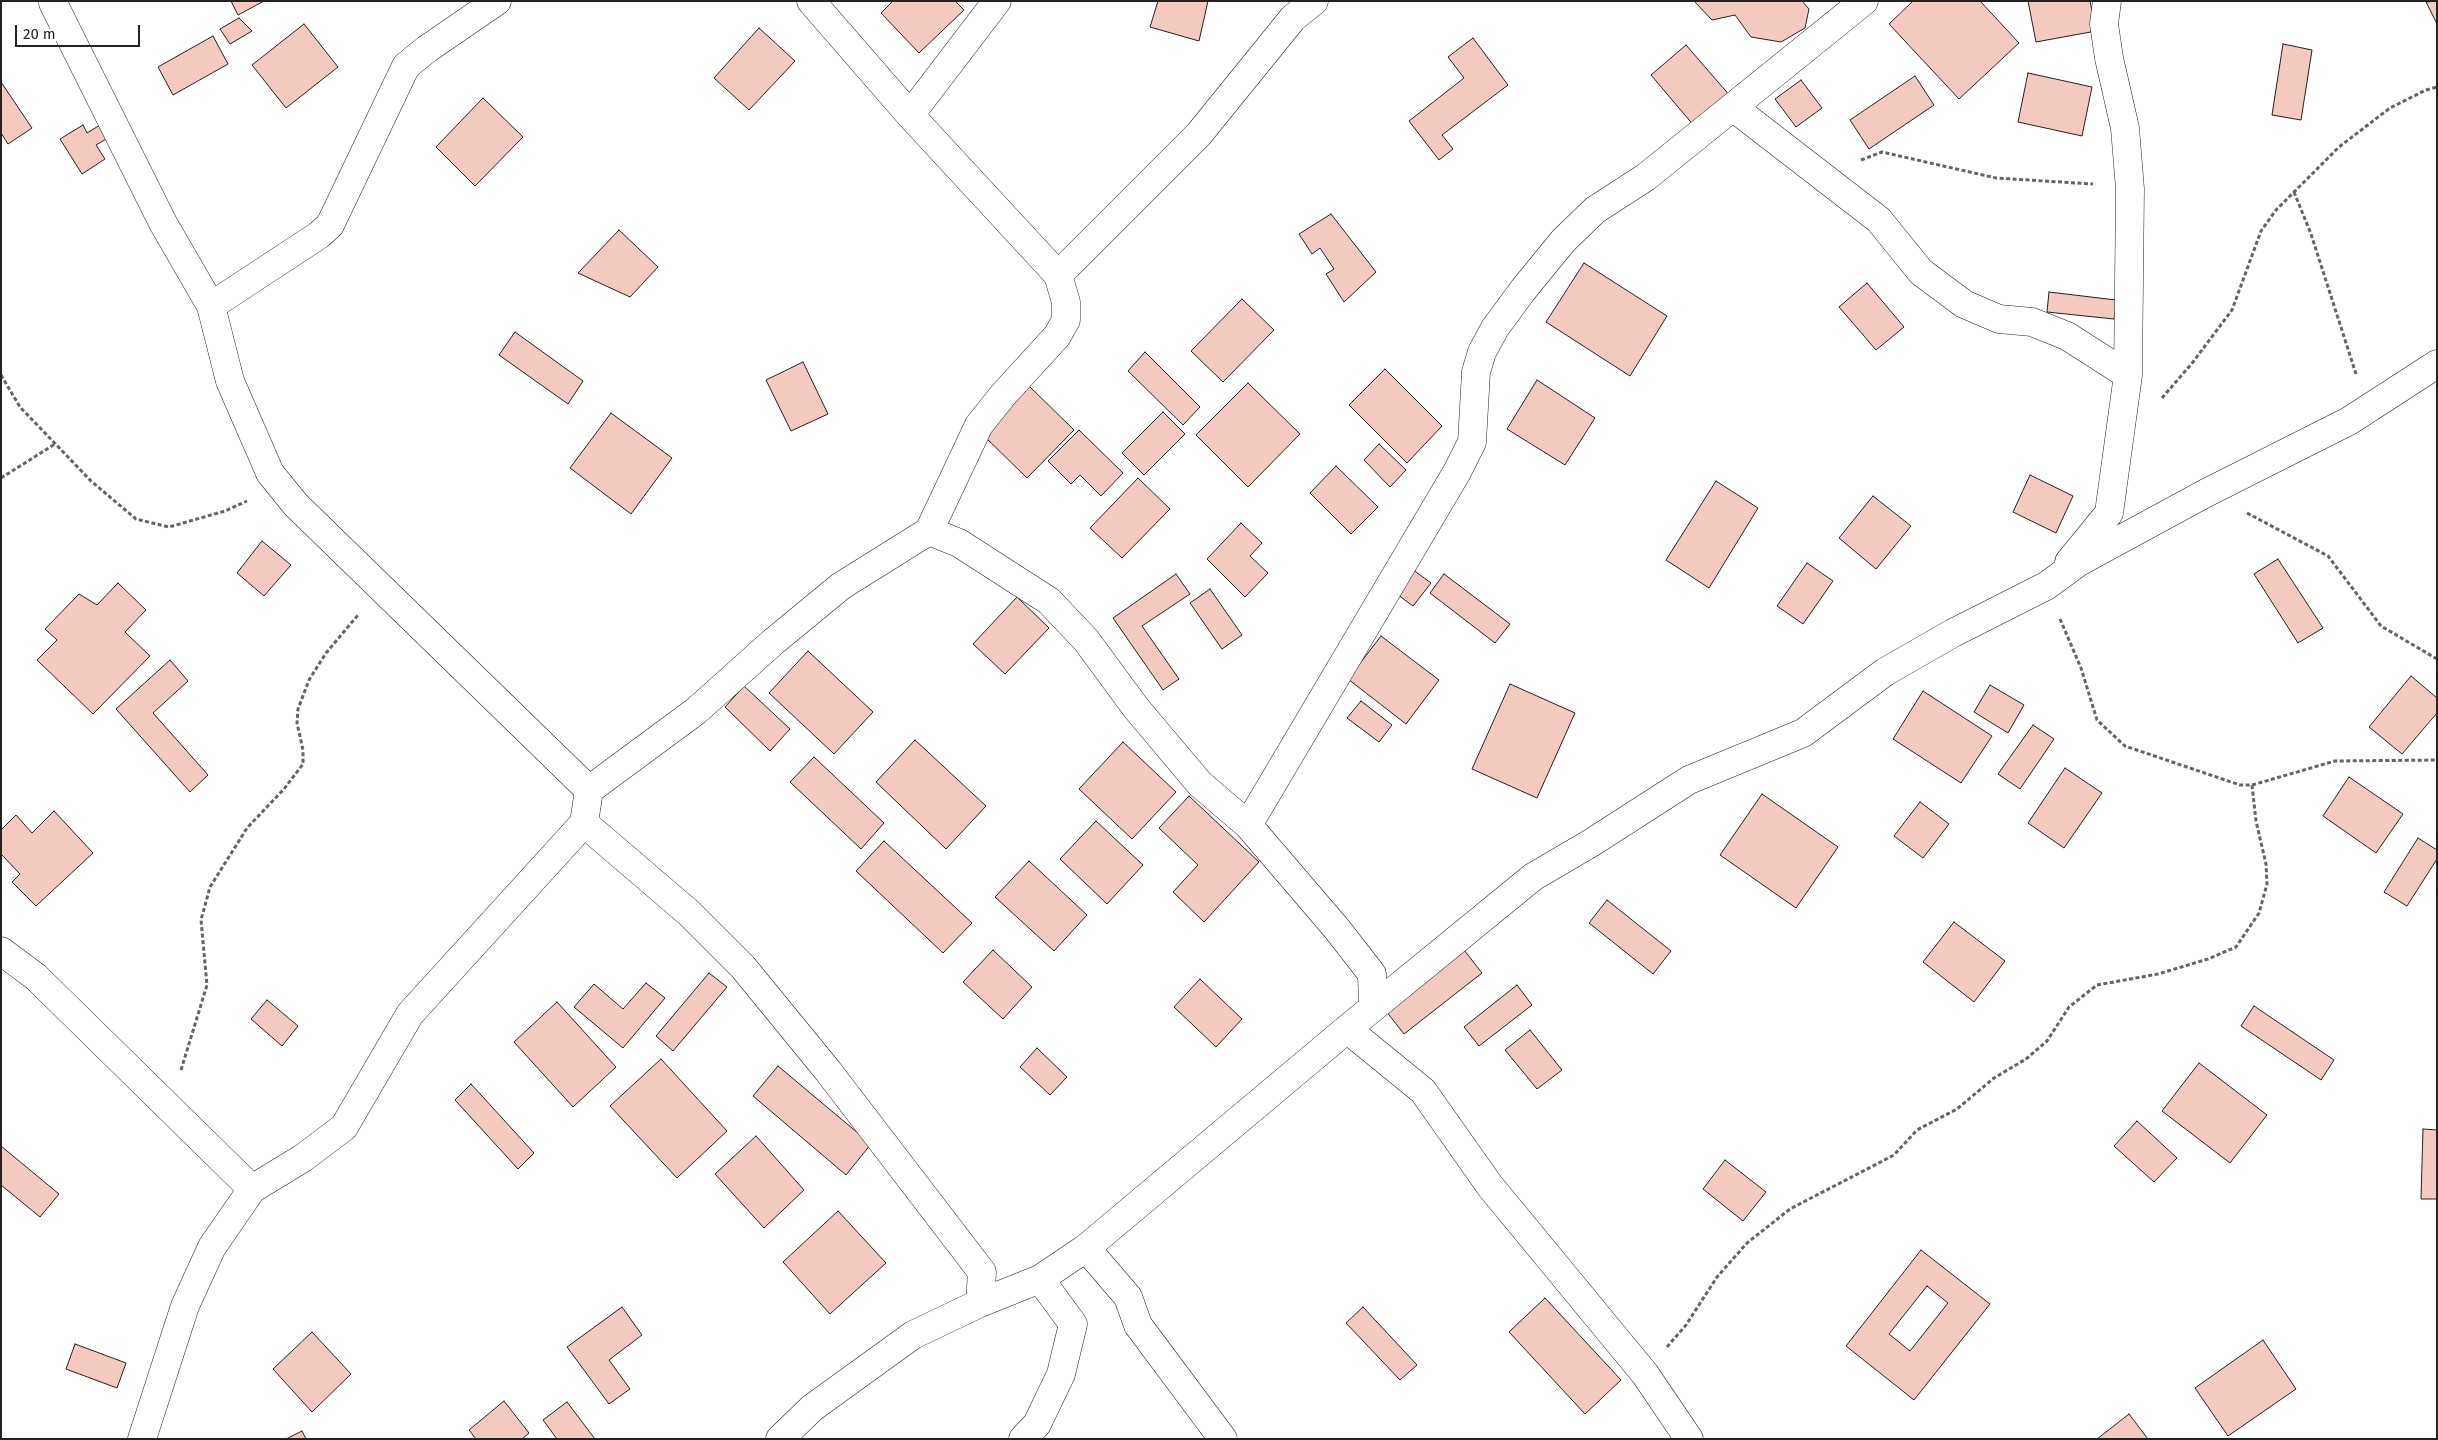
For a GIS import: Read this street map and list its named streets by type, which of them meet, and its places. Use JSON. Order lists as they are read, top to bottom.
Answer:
{
  "scale_bar": "20 m"
}
